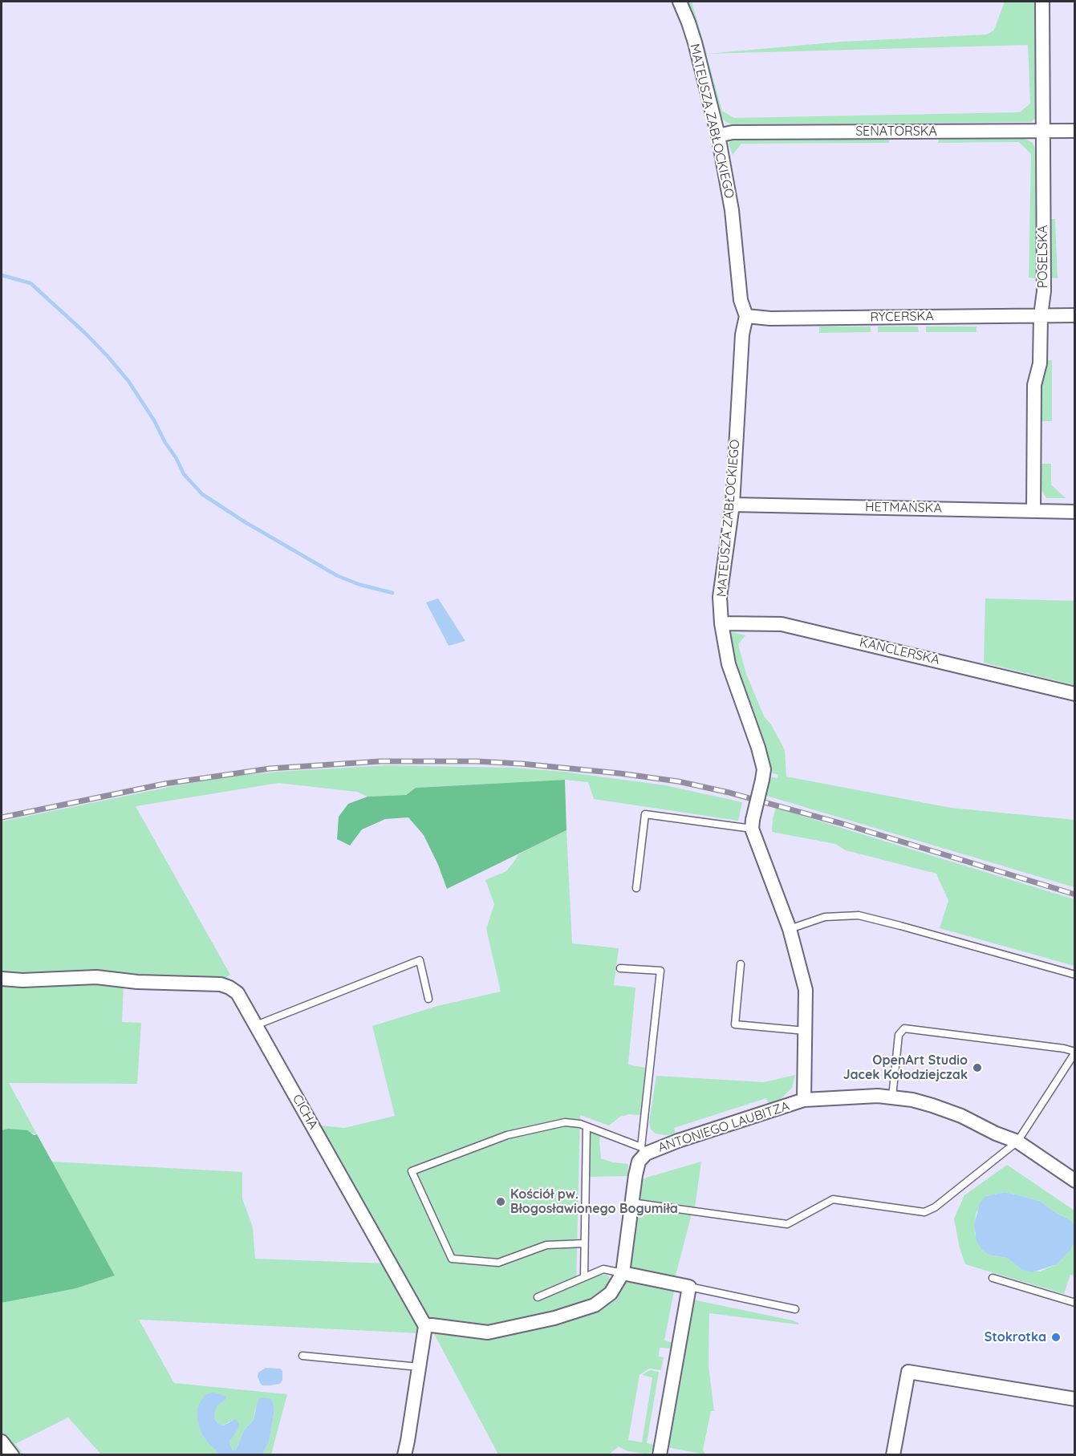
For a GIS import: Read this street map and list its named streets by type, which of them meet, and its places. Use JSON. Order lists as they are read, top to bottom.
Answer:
{
  "streets": {
    "street": [
      "MATEUSZA ZABŁOCKIEGO",
      "SENATORSKA",
      "POSELSKA",
      "RYCERSKA",
      "HETMAŃSKA",
      "KANCLERSKA",
      "CICHA",
      "ANTONIEGO LAUBITZA"
    ]
  },
  "crossings": [
    ["MATEUSZA ZABŁOCKIEGO", "SENATORSKA"],
    ["MATEUSZA ZABŁOCKIEGO", "RYCERSKA"],
    ["MATEUSZA ZABŁOCKIEGO", "HETMAŃSKA"],
    ["MATEUSZA ZABŁOCKIEGO", "KANCLERSKA"],
    ["SENATORSKA", "POSELSKA"],
    ["POSELSKA", "RYCERSKA"],
    ["POSELSKA", "HETMAŃSKA"],
    ["CICHA", "ANTONIEGO LAUBITZA"]
  ],
  "places": ["OpenArt Studio Jacek Kołodziejczak", "Kościół pw. Błogosławionego Bogumiła", "Stokrotka"]
}
